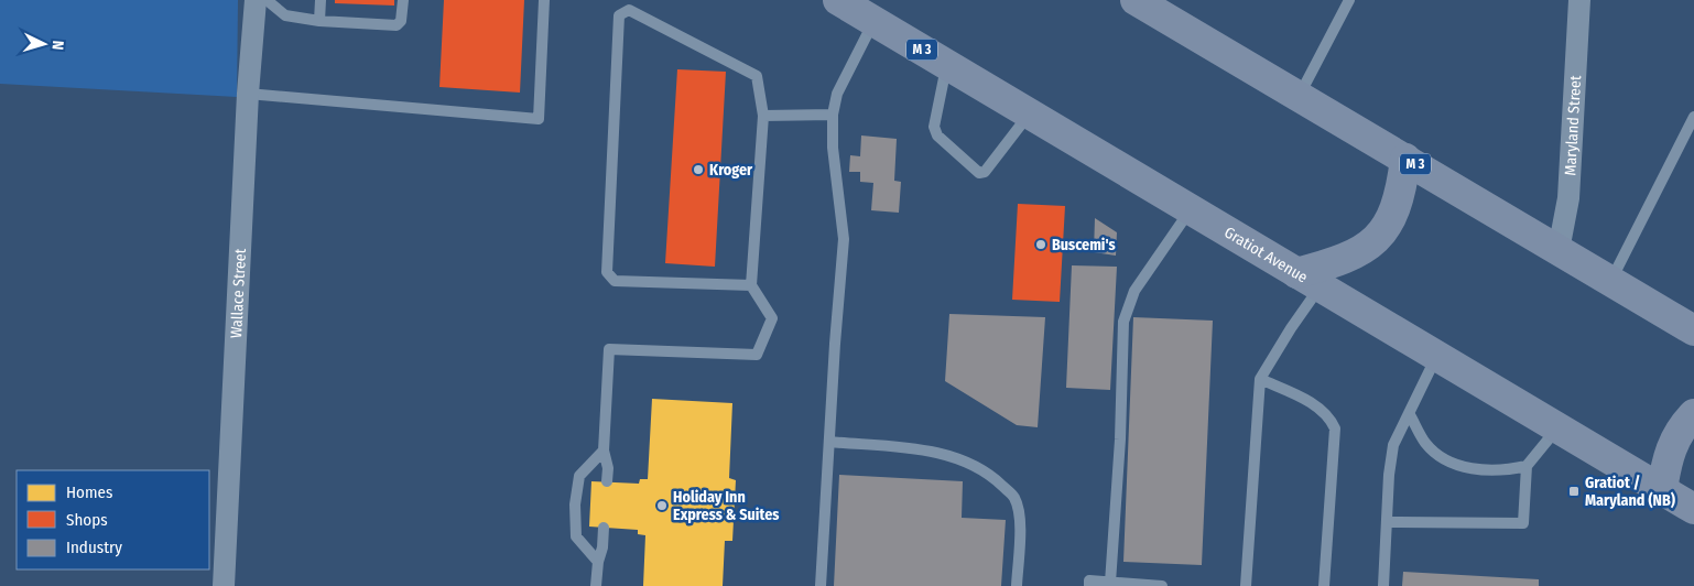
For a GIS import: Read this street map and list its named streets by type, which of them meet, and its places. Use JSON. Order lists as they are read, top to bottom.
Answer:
{
  "streets": {
    "main road": ["M 3", "Gratiot Avenue"],
    "street": ["Maryland Street", "Wallace Street"]
  },
  "crossings": [
    ["M 3", "Maryland Street"]
  ],
  "places": {
    "other": ["Kroger", "Buscemi's", "Holiday Inn Express & Suites"],
    "transit": ["Gratiot / Maryland (NB)"]
  },
  "legend": ["Homes", "Shops", "Industry"],
  "north": "right"
}
